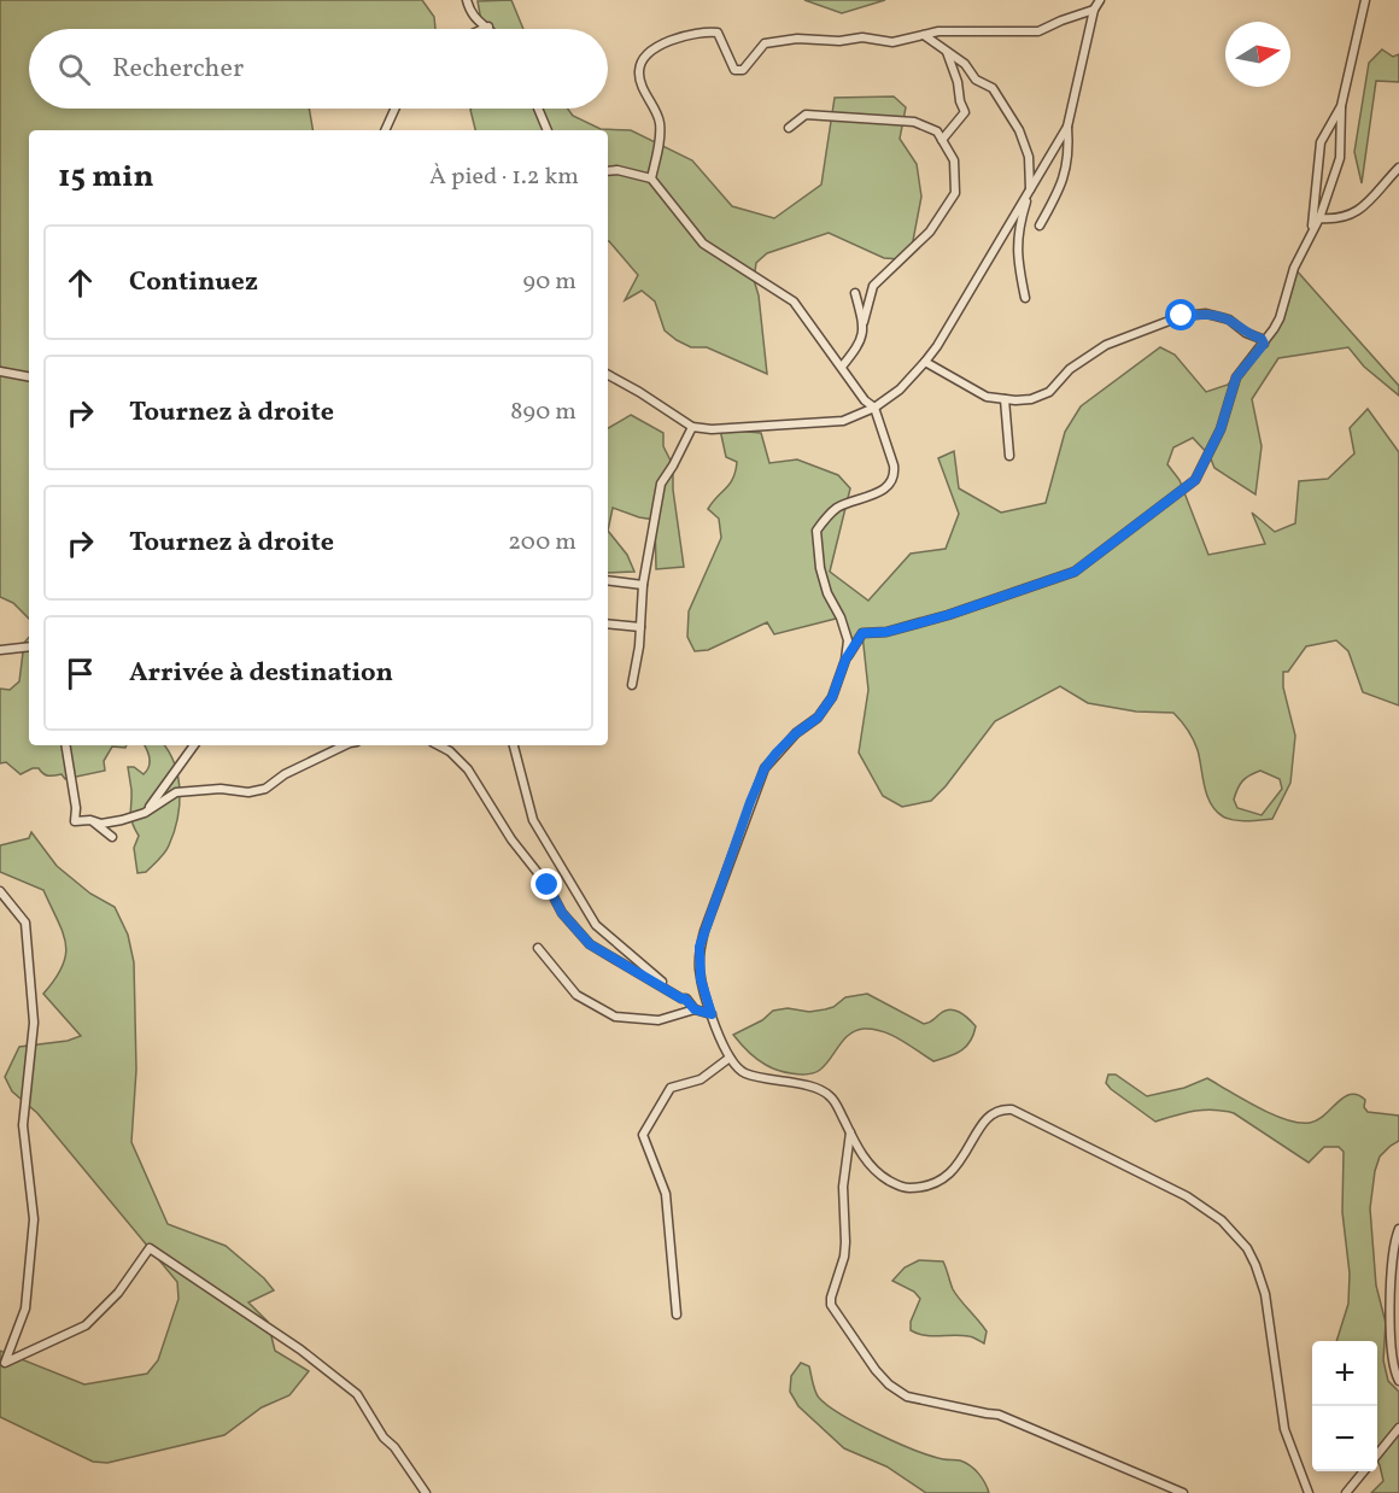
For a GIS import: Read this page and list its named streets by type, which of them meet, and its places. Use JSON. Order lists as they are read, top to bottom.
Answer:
{
  "north": "right",
  "page": {
    "search": "Rechercher",
    "heading": ["15 min", "À pied · 1.2 km"],
    "list": [
      ["Continuez", "90 m"],
      ["Tournez à droite", "890 m"],
      ["Tournez à droite", "200 m"],
      "Arrivée à destination"
    ],
    "map_buttons": ["+", "−"]
  }
}
